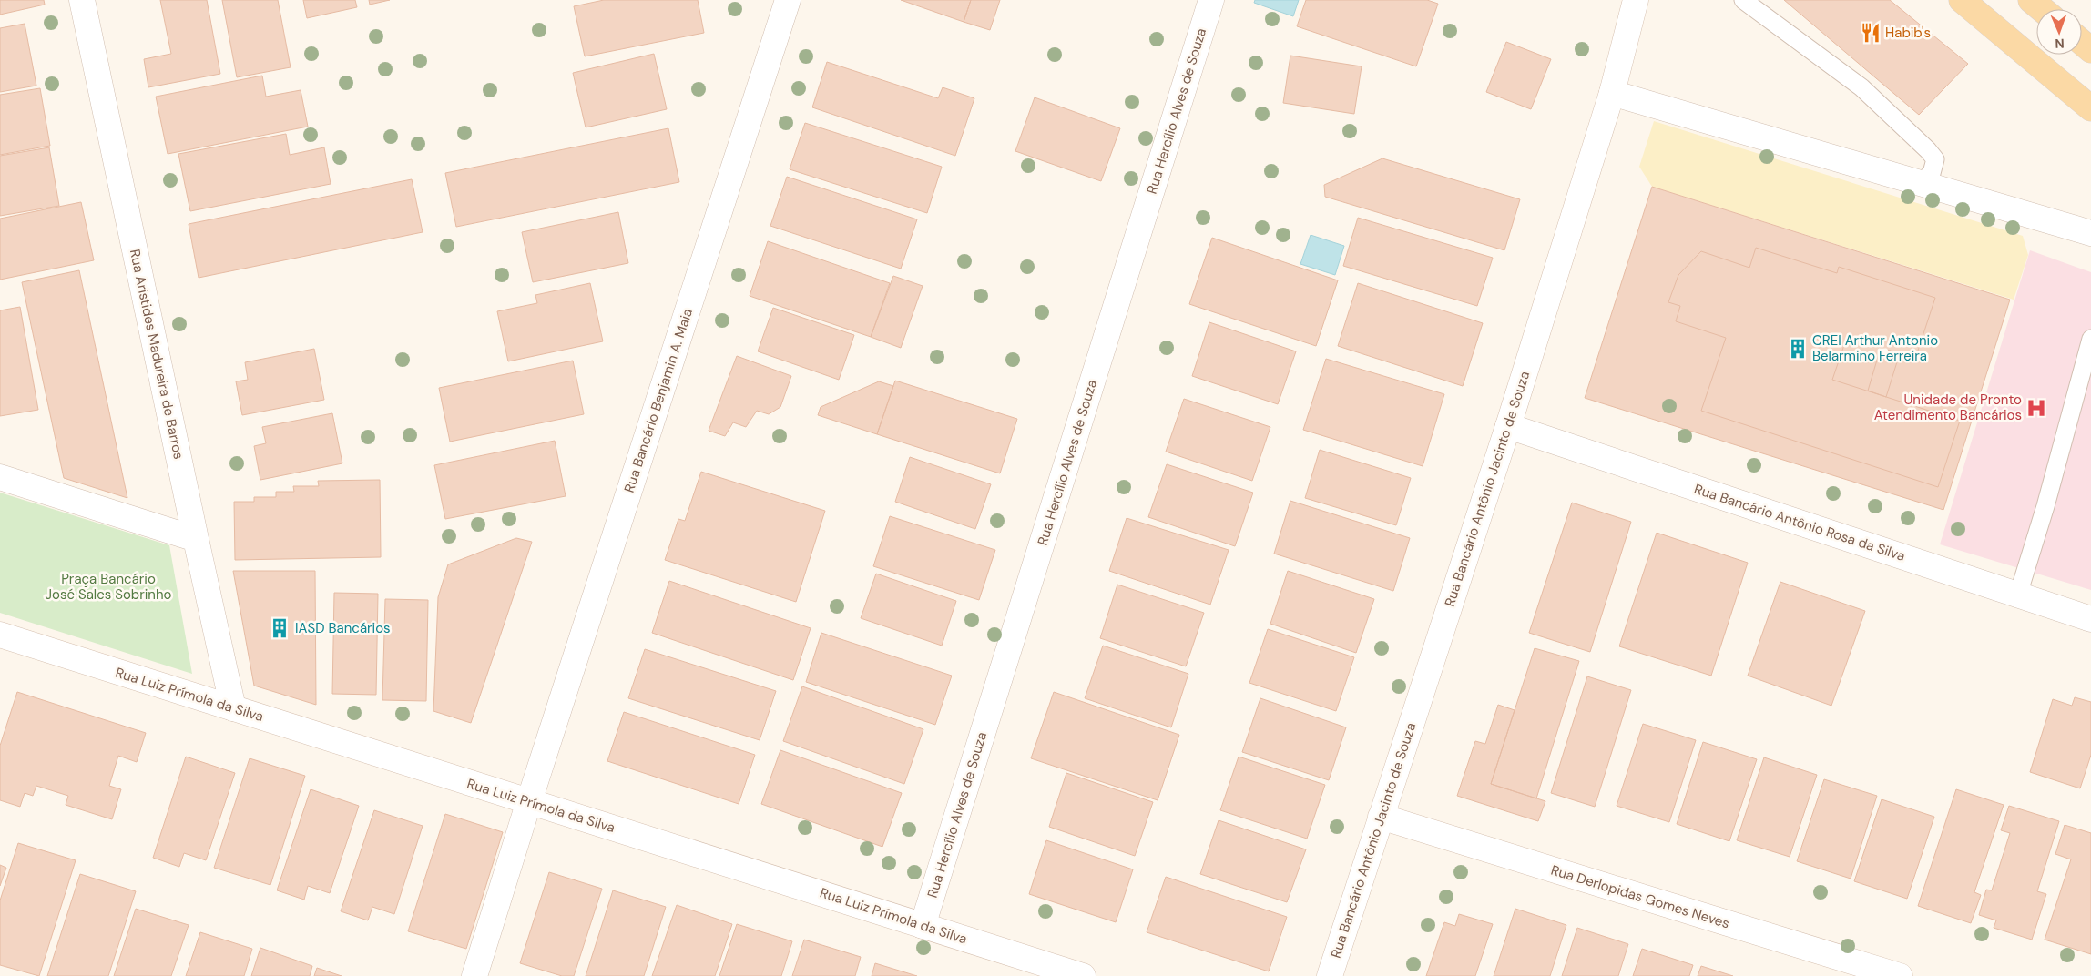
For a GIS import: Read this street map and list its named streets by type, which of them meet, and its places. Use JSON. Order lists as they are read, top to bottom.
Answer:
{
  "streets": {
    "street": [
      "Rua Hercílio Alves de Souza",
      "Rua Aristides Madureira de Barros",
      "Rua Bancário Benjamin A. Maia",
      "Rua Bancário Antônio Jacinto de Souza",
      "Rua Bancário Antônio Rosa da Silva",
      "Rua Luiz Prímola da Silva",
      "Rua Derlopidas Gomes Neves"
    ]
  },
  "crossings": [
    ["Rua Hercílio Alves de Souza", "Rua Luiz Prímola da Silva"],
    ["Rua Aristides Madureira de Barros", "Rua Luiz Prímola da Silva"],
    ["Rua Bancário Benjamin A. Maia", "Rua Luiz Prímola da Silva"],
    ["Rua Bancário Antônio Jacinto de Souza", "Rua Bancário Antônio Rosa da Silva"],
    ["Rua Bancário Antônio Jacinto de Souza", "Rua Derlopidas Gomes Neves"]
  ],
  "parks": ["Praça Bancário José Sales Sobrinho"],
  "places": {
    "restaurant": ["Habib's"],
    "building": ["CREI Arthur Antonio Belarmino Ferreira", "IASD Bancários"],
    "hospital": ["Unidade de Pronto Atendimento Bancários"]
  },
  "north": "bottom"
}
